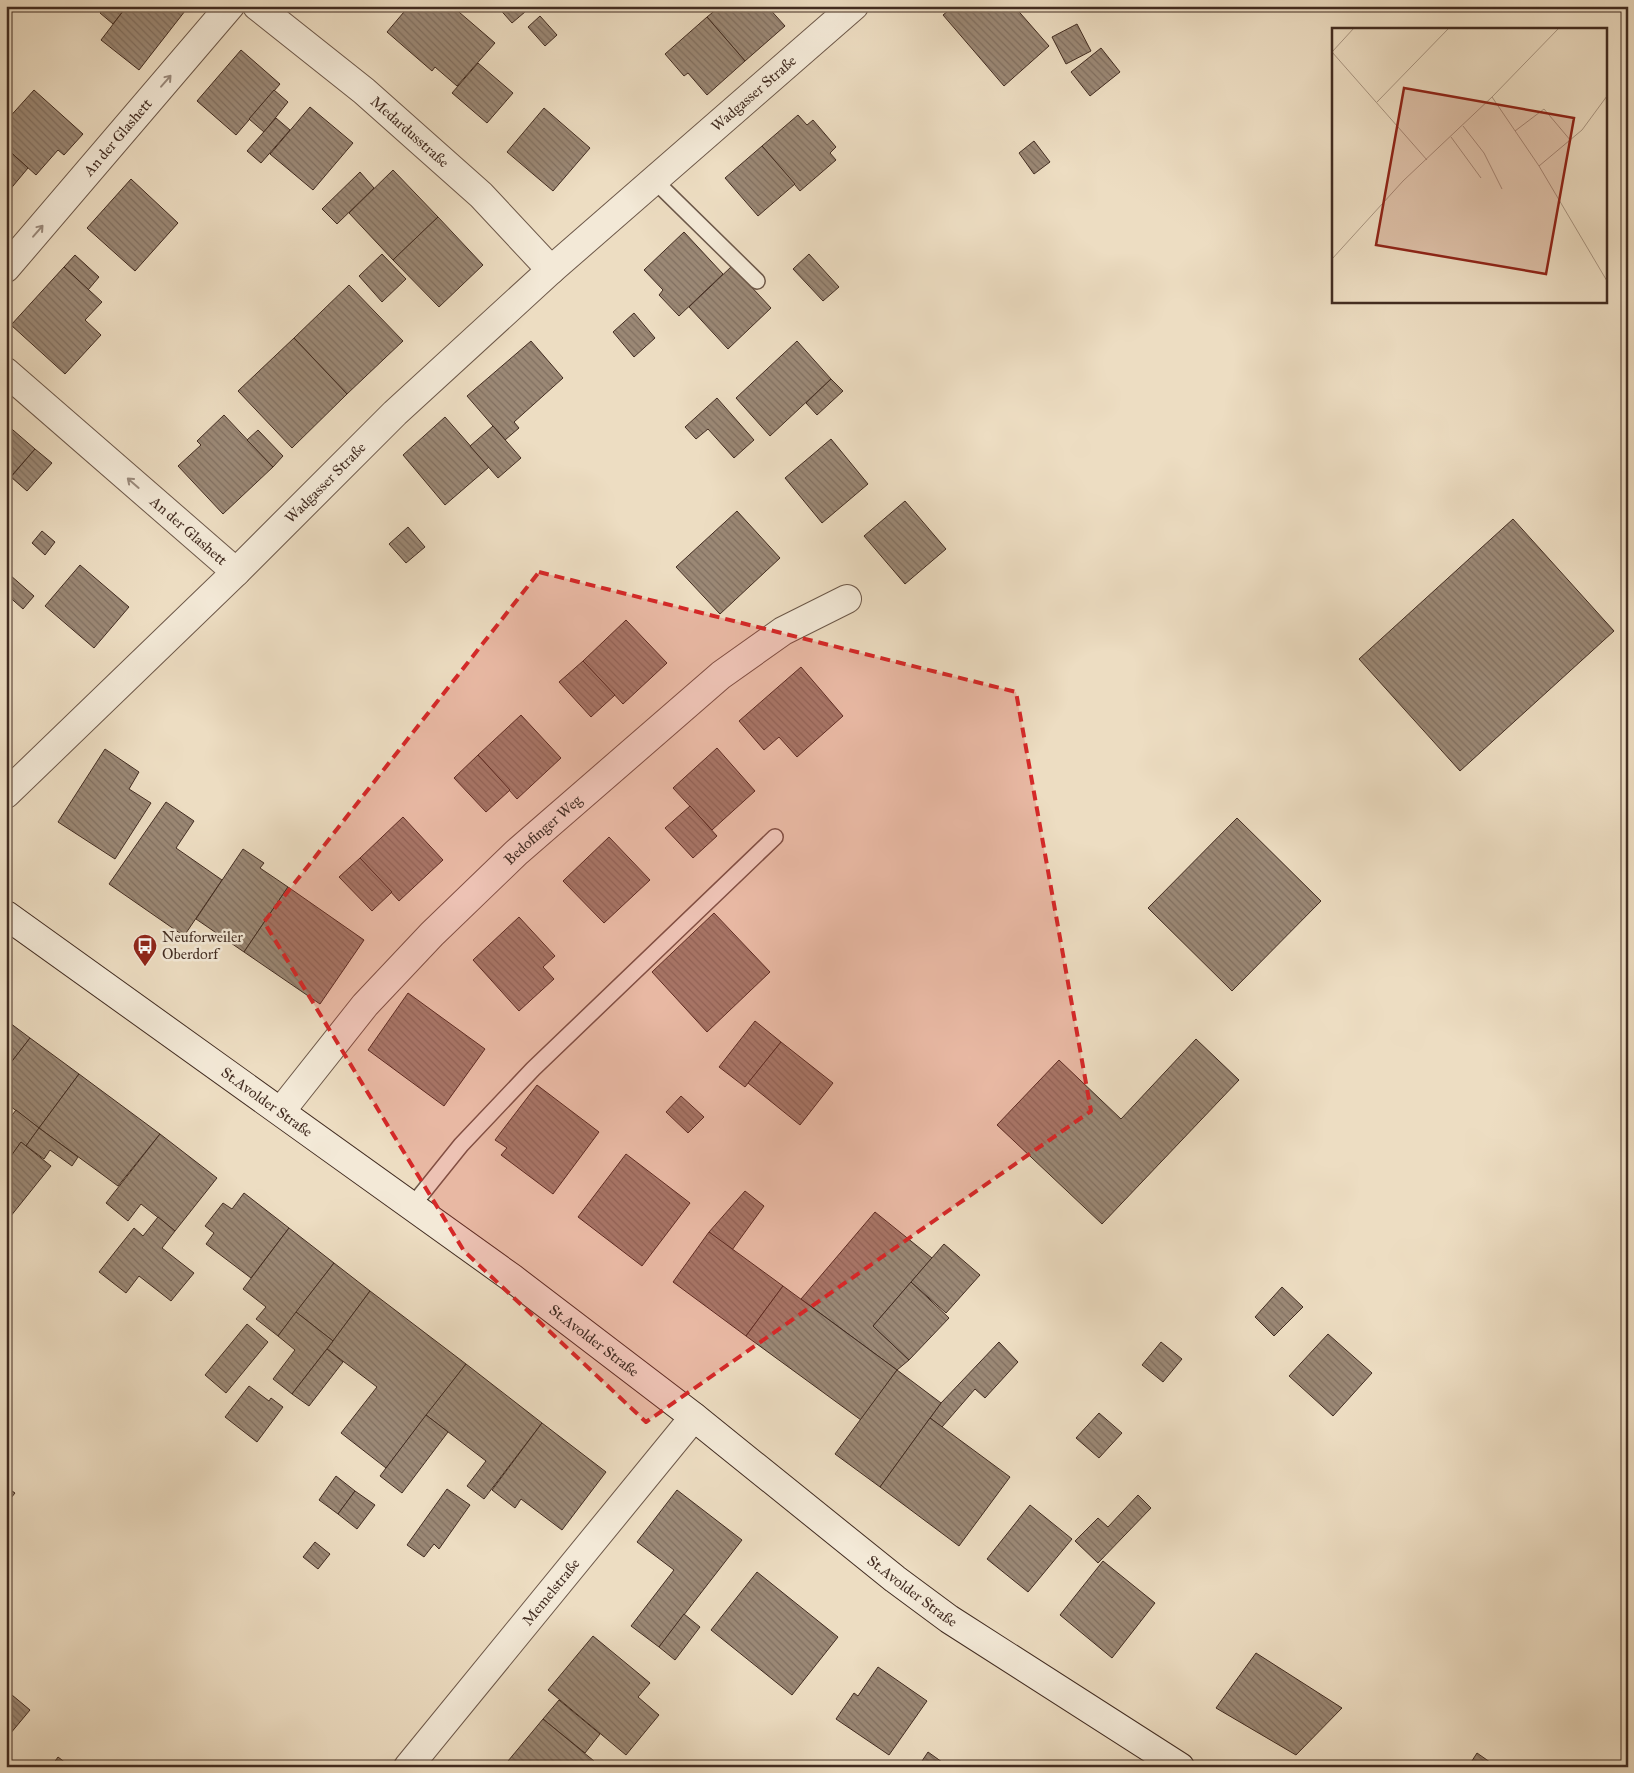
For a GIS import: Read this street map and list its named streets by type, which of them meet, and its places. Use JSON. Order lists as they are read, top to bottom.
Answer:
{
  "streets": {
    "street": [
      "Wadgasser Straße",
      "Medardusstraße",
      "An der Glashett",
      "Bedofinger Weg",
      "St.Avolder Straße",
      "Memelstraße"
    ]
  },
  "crossings": [
    ["Wadgasser Straße", "Medardusstraße"],
    ["Wadgasser Straße", "An der Glashett"],
    ["Bedofinger Weg", "St.Avolder Straße"],
    ["St.Avolder Straße", "Memelstraße"]
  ],
  "places": {
    "bus stop": ["Neuforweiler Oberdorf"]
  }
}
